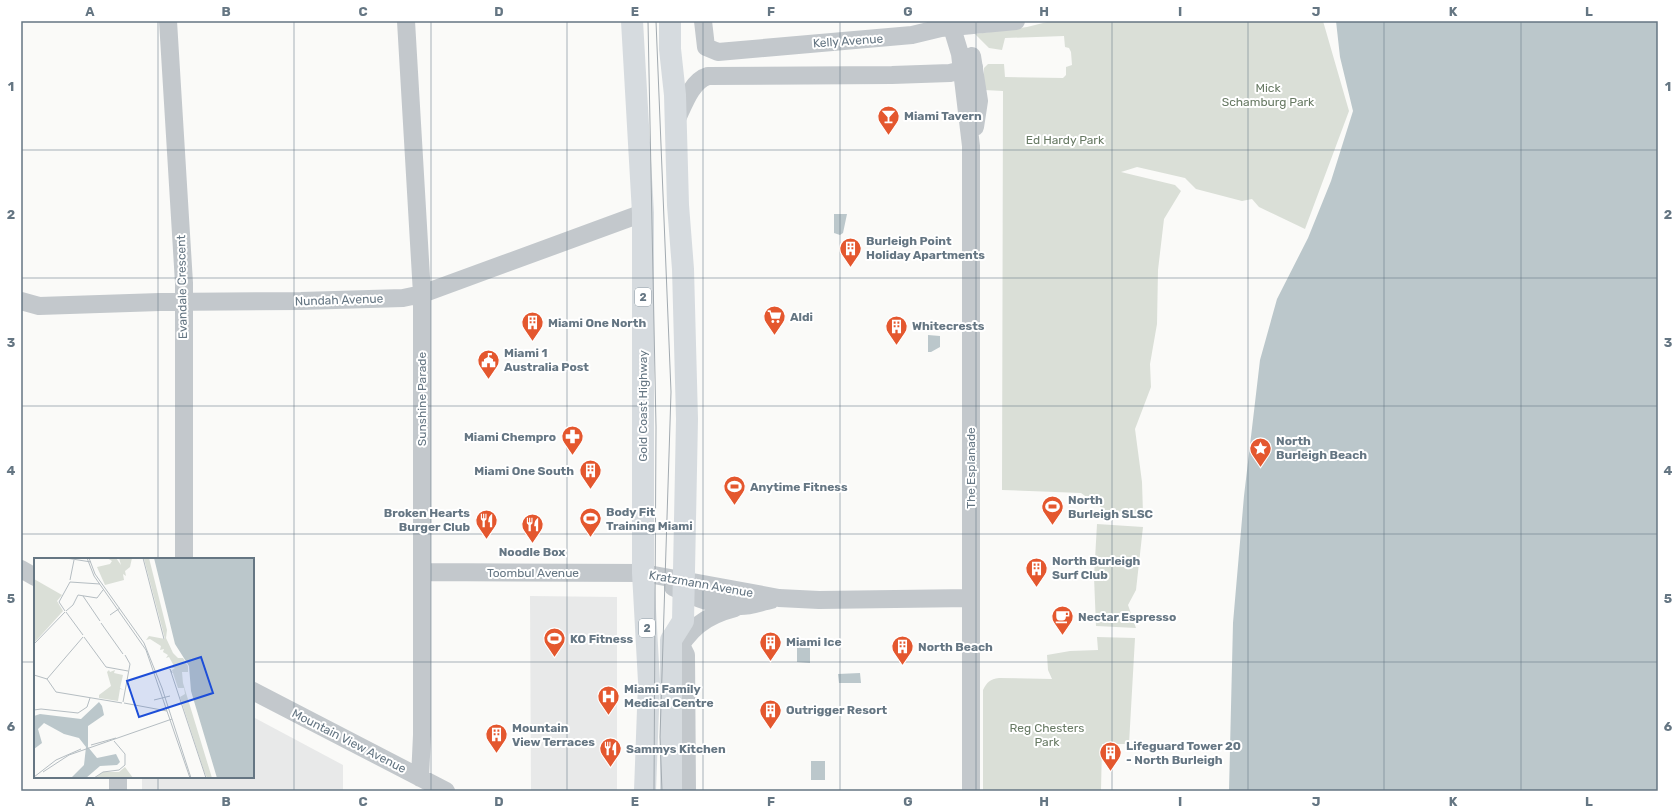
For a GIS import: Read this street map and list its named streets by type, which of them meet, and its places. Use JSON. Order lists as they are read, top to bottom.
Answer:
{
  "streets": {
    "highway": ["2", "Gold Coast Highway"],
    "street": [
      "Kelly Avenue",
      "Evandale Crescent",
      "Nundah Avenue",
      "Sunshine Parade",
      "The Esplanade",
      "Toombul Avenue",
      "Kratzmann Avenue",
      "Mountain View Avenue"
    ]
  },
  "crossings": [
    ["Kelly Avenue", "The Esplanade"],
    ["Evandale Crescent", "Nundah Avenue"],
    ["2", "Kratzmann Avenue"],
    ["Nundah Avenue", "Sunshine Parade"],
    ["Nundah Avenue", "Gold Coast Highway"],
    ["Sunshine Parade", "Toombul Avenue"],
    ["Sunshine Parade", "Mountain View Avenue"],
    ["Gold Coast Highway", "Toombul Avenue"],
    ["Gold Coast Highway", "Kratzmann Avenue"],
    ["The Esplanade", "Kratzmann Avenue"],
    ["Toombul Avenue", "Kratzmann Avenue"]
  ],
  "parks": ["Mick Schamburg Park", "Ed Hardy Park", "Reg Chesters Park"],
  "places": {
    "bar": ["Miami Tavern"],
    "building": [
      "Burleigh Point Holiday Apartments",
      "Miami One North",
      "Whitecrests",
      "Miami One South",
      "North Burleigh Surf Club",
      "Miami Ice",
      "North Beach",
      "Outrigger Resort",
      "Mountain View Terraces",
      "Lifeguard Tower 20 - North Burleigh"
    ],
    "supermarket": ["Aldi"],
    "public building": ["Miami 1 Australia Post"],
    "pharmacy": ["Miami Chempro"],
    "place": ["North Burleigh Beach"],
    "sports": [
      "Anytime Fitness",
      "North Burleigh SLSC",
      "Body Fit Training Miami",
      "KO Fitness"
    ],
    "restaurant": ["Broken Hearts Burger Club", "Noodle Box", "Sammys Kitchen"],
    "cafe": ["Nectar Espresso"],
    "hospital": ["Miami Family Medical Centre"]
  },
  "grid": {
    "columns": [
      "A",
      "B",
      "C",
      "D",
      "E",
      "F",
      "G",
      "H",
      "I",
      "J",
      "K",
      "L"
    ],
    "rows": [
      "1",
      "2",
      "3",
      "4",
      "5",
      "6"
    ]
  }
}
